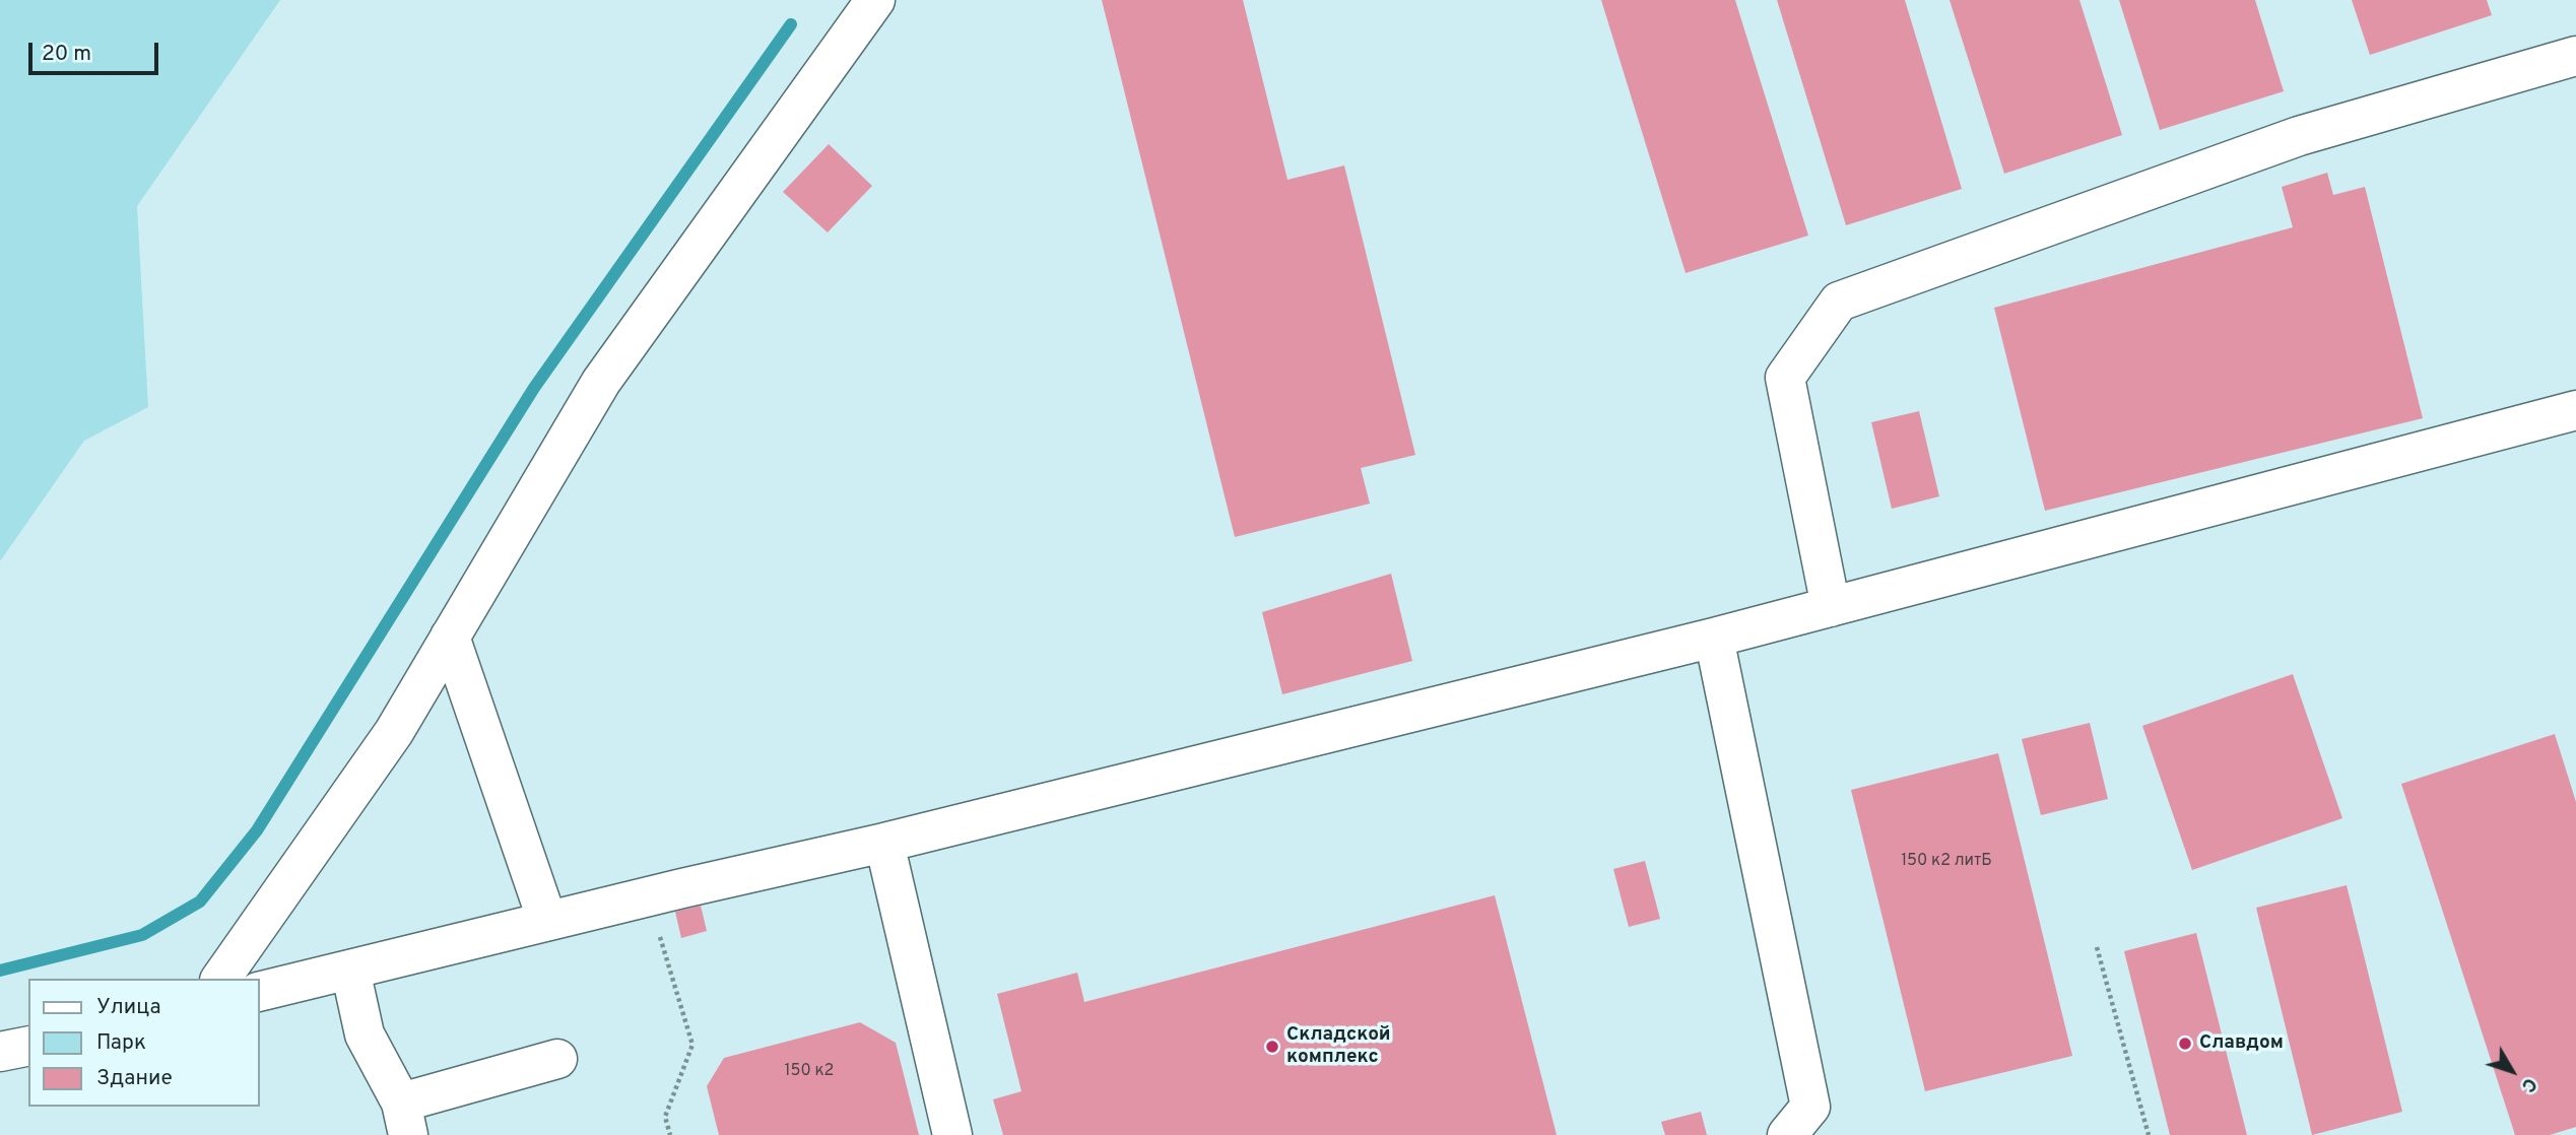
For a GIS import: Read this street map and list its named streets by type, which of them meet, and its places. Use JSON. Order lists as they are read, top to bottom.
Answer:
{
  "places": ["Славдом", "Складской комплекс"],
  "house_numbers": ["150 к2 литБ", "150 к2"],
  "legend": ["Улица", "Парк", "Здание"],
  "scale_bar": "20 m",
  "north": "bottom right"
}
